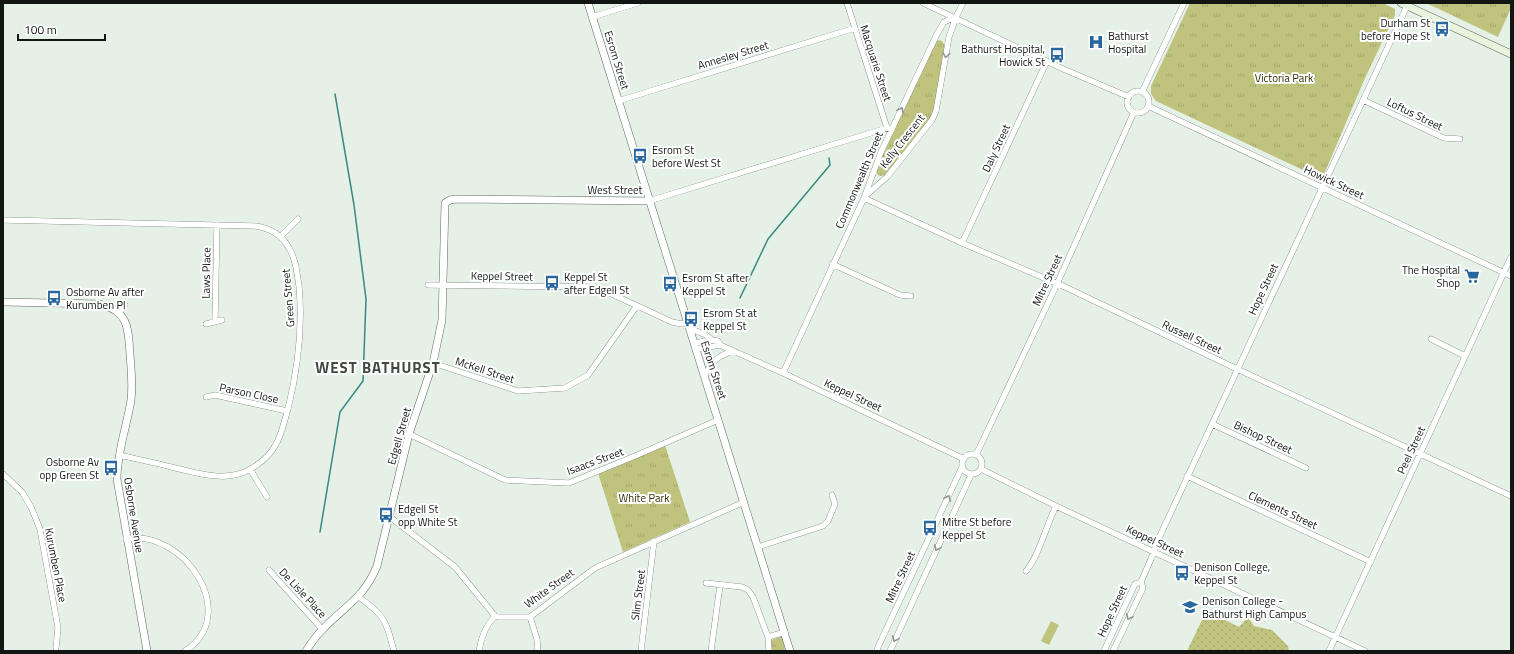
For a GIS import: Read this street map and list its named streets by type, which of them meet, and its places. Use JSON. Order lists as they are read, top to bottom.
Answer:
{
  "streets": {
    "street": [
      "Annesley Street",
      "Esrom Street",
      "Macquarie Street",
      "Loftus Street",
      "Kelly Crescent",
      "Daly Street",
      "Commonwealth Street",
      "Howick Street",
      "West Street",
      "Laws Place",
      "Keppel Street",
      "Mitre Street",
      "Hope Street",
      "Green Street",
      "Russell Street",
      "McKell Street",
      "Parson Close",
      "Edgell Street",
      "Bishop Street",
      "Peel Street",
      "Isaacs Street",
      "Clements Street",
      "Osborne Avenue",
      "Kurumben Place",
      "White Street",
      "De Lisle Place",
      "Slim Street"
    ]
  },
  "crossings": [
    ["Annesley Street", "Esrom Street"],
    ["Annesley Street", "Macquarie Street"],
    ["Esrom Street", "West Street"],
    ["Esrom Street", "Keppel Street"],
    ["Esrom Street", "Isaacs Street"],
    ["Esrom Street", "White Street"],
    ["Macquarie Street", "Commonwealth Street"],
    ["Macquarie Street", "West Street"],
    ["Loftus Street", "Hope Street"],
    ["Kelly Crescent", "Commonwealth Street"],
    ["Kelly Crescent", "Russell Street"],
    ["Daly Street", "Russell Street"],
    ["Commonwealth Street", "West Street"],
    ["Commonwealth Street", "Keppel Street"],
    ["Commonwealth Street", "Russell Street"],
    ["Howick Street", "Mitre Street"],
    ["Howick Street", "Hope Street"],
    ["Howick Street", "Peel Street"],
    ["West Street", "Edgell Street"],
    ["Laws Place", "Green Street"],
    ["Keppel Street", "Mitre Street"],
    ["Keppel Street", "Hope Street"],
    ["Keppel Street", "McKell Street"],
    ["Keppel Street", "Edgell Street"],
    ["Keppel Street", "Peel Street"],
    ["Mitre Street", "Russell Street"],
    ["Hope Street", "Russell Street"],
    ["Hope Street", "Bishop Street"],
    ["Hope Street", "Clements Street"],
    ["Green Street", "Parson Close"],
    ["Green Street", "Osborne Avenue"],
    ["Russell Street", "Peel Street"],
    ["McKell Street", "Edgell Street"],
    ["Edgell Street", "Isaacs Street"],
    ["Edgell Street", "De Lisle Place"],
    ["Peel Street", "Clements Street"],
    ["White Street", "Slim Street"]
  ],
  "one_way": ["Kelly Crescent"],
  "districts": ["WEST BATHURST"],
  "parks": ["Victoria Park", "White Park"],
  "places": {
    "bus stop": [
      "Durham St before Hope St",
      "Bathurst Hospital, Howick St",
      "Esrom St before West St",
      "Keppel St after Edgell St",
      "Esrom St after Keppel St",
      "Osborne Av after Kurumben Pl",
      "Esrom St at Keppel St",
      "Osborne Av opp Green St",
      "Edgell St opp White St",
      "Mitre St before Keppel St",
      "Denison College, Keppel St"
    ],
    "hospital": ["Bathurst Hospital"],
    "supermarket": ["The Hospital Shop"],
    "school or university": ["Denison College - Bathurst High Campus"]
  },
  "scale_bar": "100 m"
}
